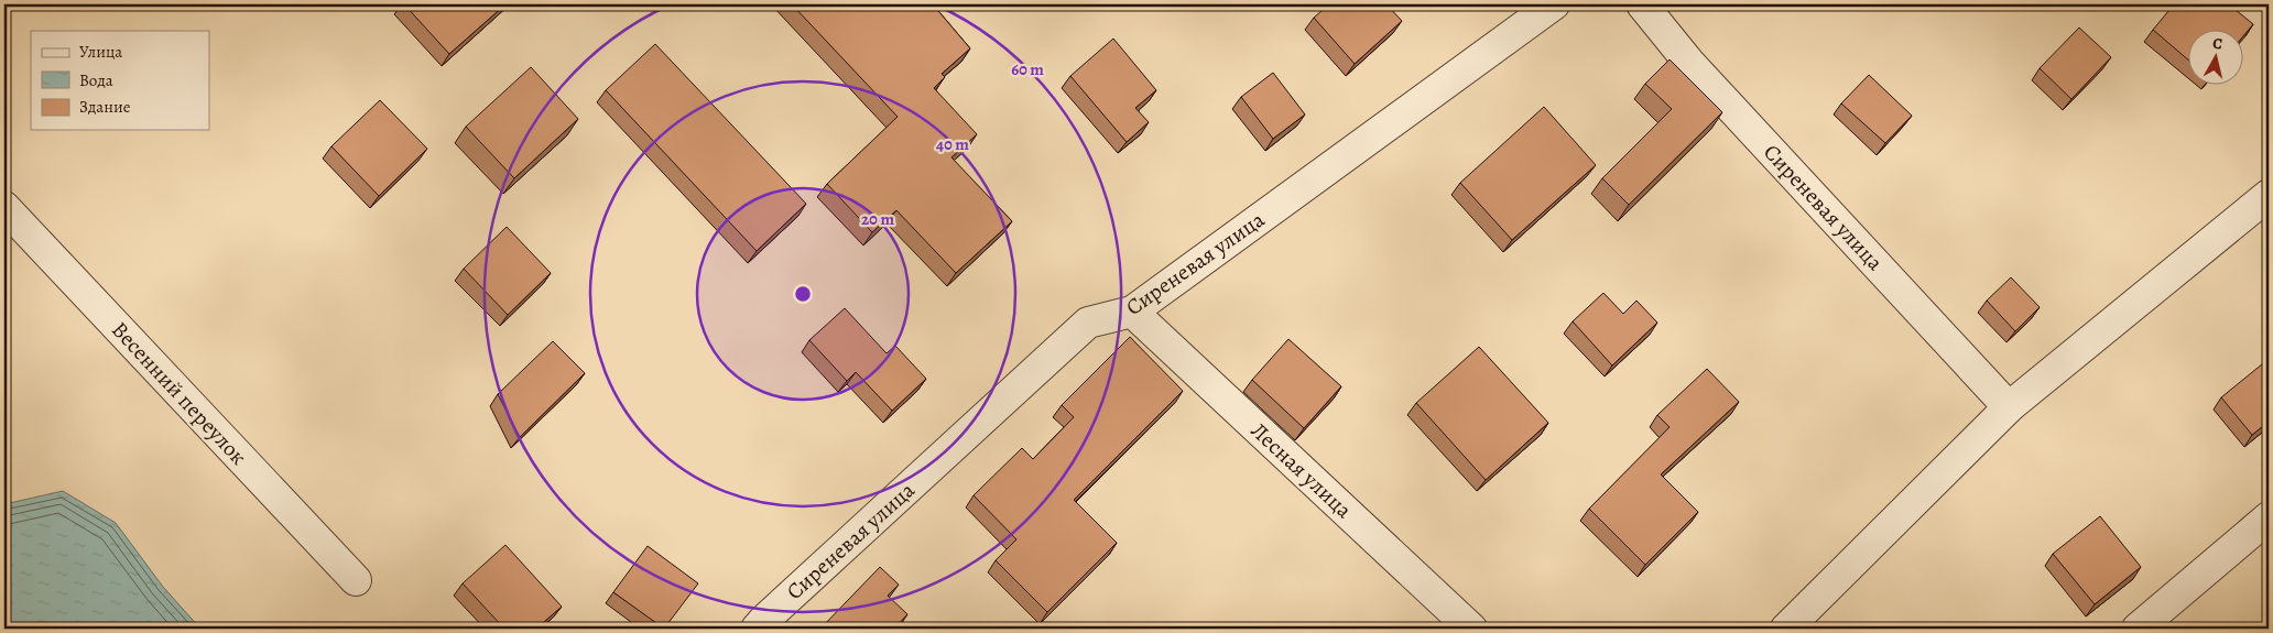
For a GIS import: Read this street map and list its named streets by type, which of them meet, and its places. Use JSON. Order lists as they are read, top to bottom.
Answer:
{
  "streets": {
    "street": ["Сиреневая улица", "Весенний переулок", "Лесная улица"]
  },
  "crossings": [
    ["Сиреневая улица", "Лесная улица"]
  ],
  "legend": ["Улица", "Вода", "Здание"],
  "north": "top",
  "rings": ["60 m", "40 m", "20 m"]
}
